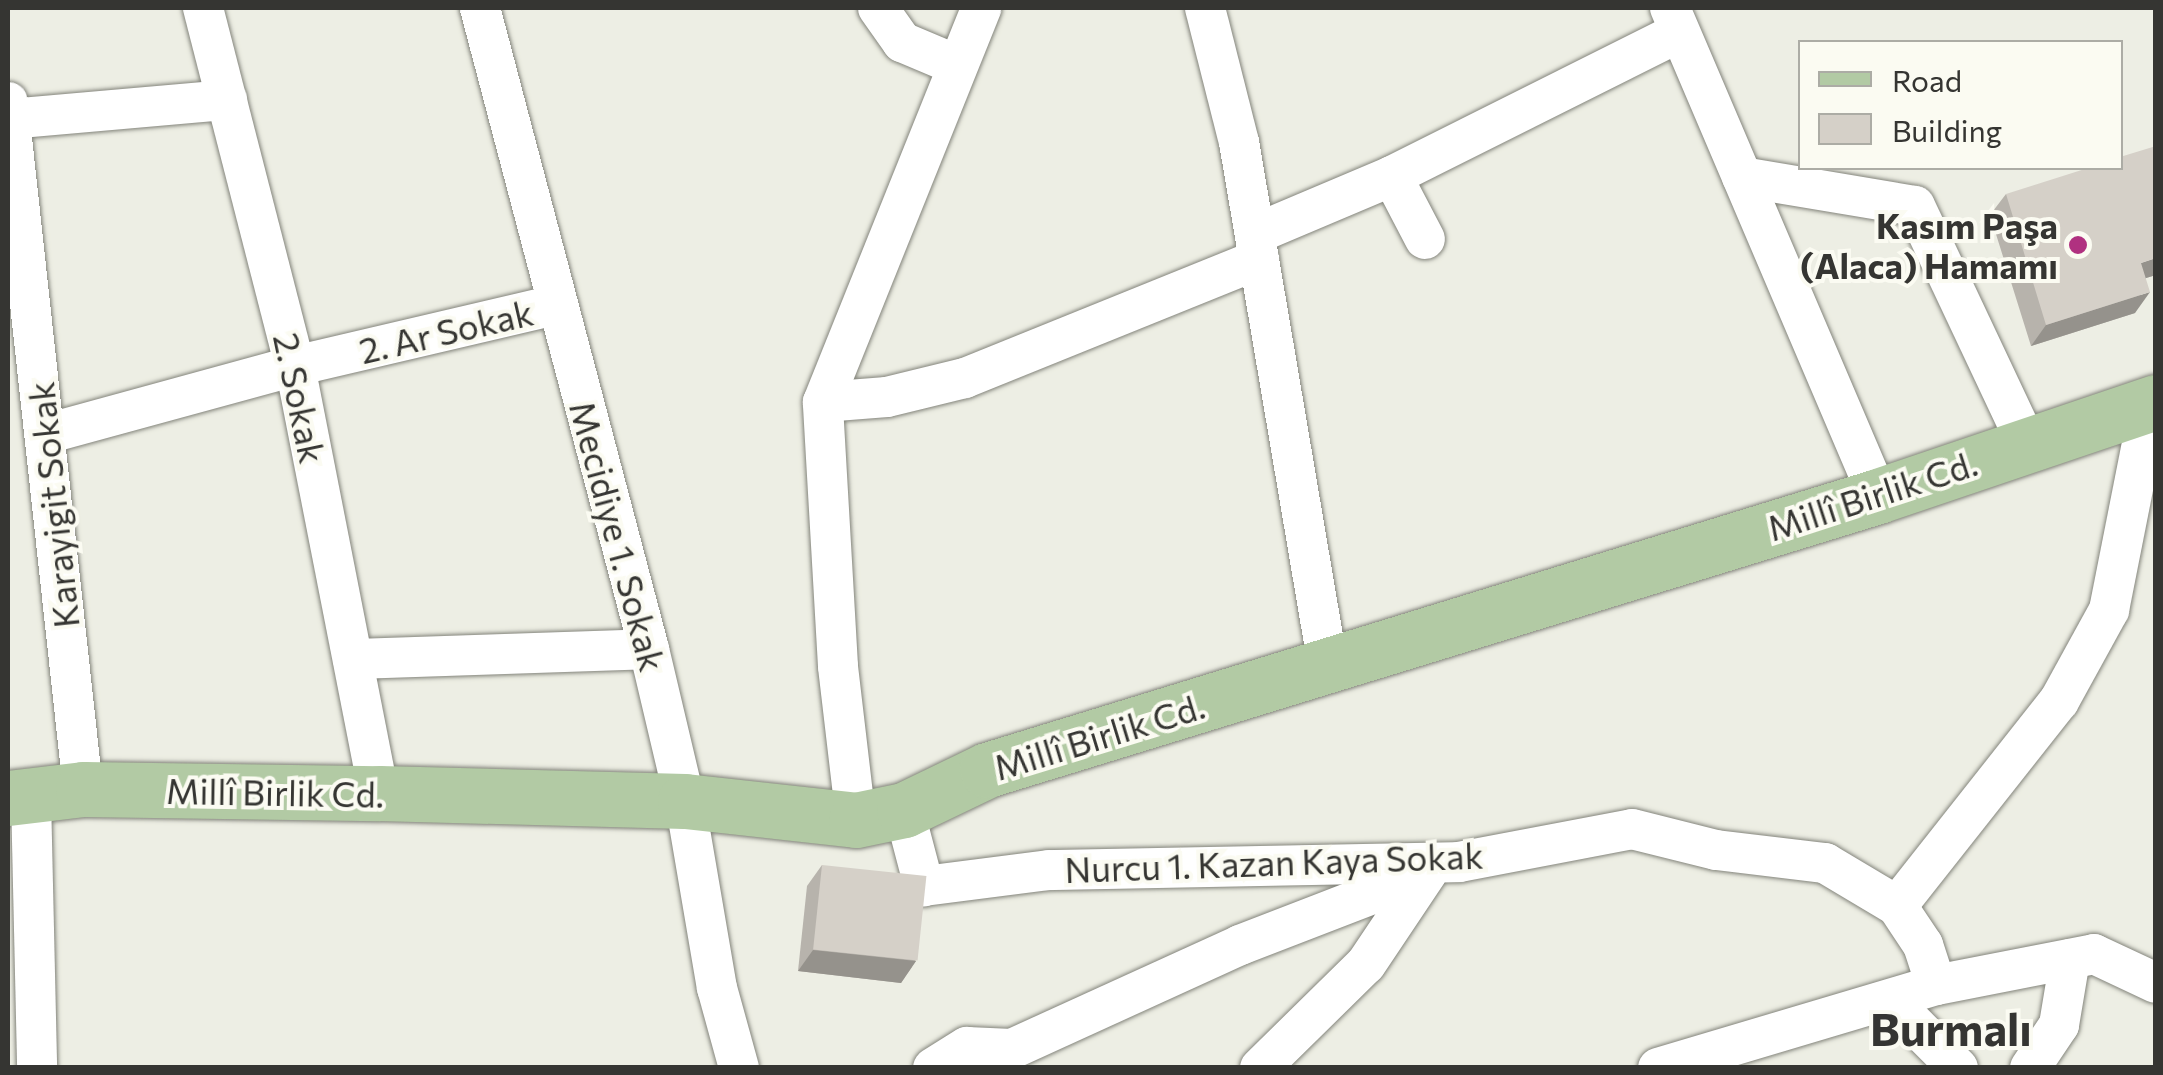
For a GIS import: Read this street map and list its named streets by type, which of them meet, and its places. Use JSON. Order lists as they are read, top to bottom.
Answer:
{
  "streets": {
    "main road": ["Millî Birlik Cd."],
    "street": [
      "2. Ar Sokak",
      "2. Sokak",
      "Karayigit Sokak",
      "Mecidiye 1. Sokak",
      "Nurcu 1. Kazan Kaya Sokak"
    ]
  },
  "crossings": [
    ["2. Ar Sokak", "2. Sokak"],
    ["2. Ar Sokak", "Karayigit Sokak"],
    ["2. Ar Sokak", "Mecidiye 1. Sokak"],
    ["2. Sokak", "Millî Birlik Cd."],
    ["Millî Birlik Cd.", "Karayigit Sokak"],
    ["Millî Birlik Cd.", "Mecidiye 1. Sokak"],
    ["Millî Birlik Cd.", "Nurcu 1. Kazan Kaya Sokak"]
  ],
  "districts": ["Burmalı"],
  "places": ["Kasım Paşa (Alaca) Hamamı"],
  "legend": ["Road", "Building"]
}
